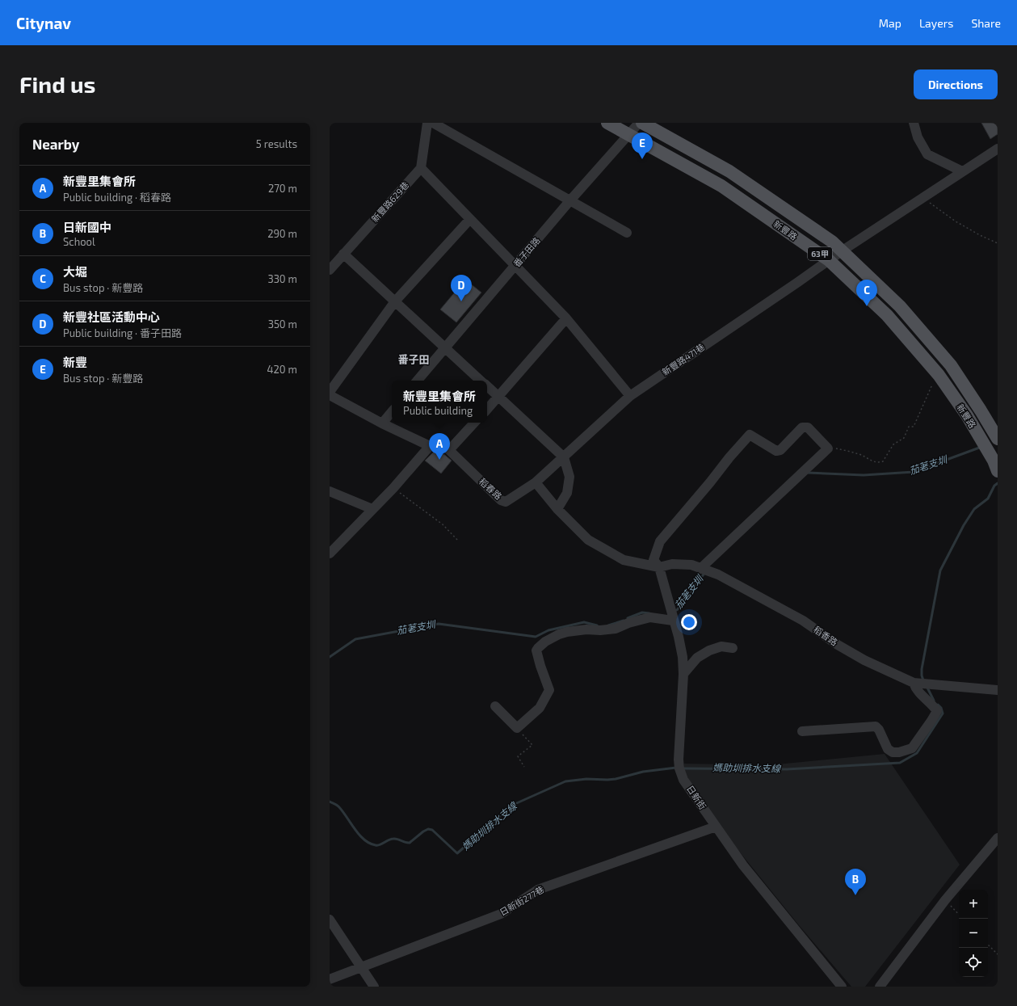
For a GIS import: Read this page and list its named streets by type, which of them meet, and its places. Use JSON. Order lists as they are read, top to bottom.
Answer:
{
  "streets": {
    "main road": ["新豐路", "63甲"],
    "street": [
      "新豐路629巷",
      "番子田路",
      "新豐路471巷",
      "稻春路",
      "稻香路",
      "日新街",
      "日新街277巷"
    ]
  },
  "crossings": [
    ["新豐路", "番子田路"],
    ["新豐路", "新豐路471巷"],
    ["新豐路471巷", "稻春路"],
    ["稻香路", "日新街"],
    ["日新街", "日新街277巷"]
  ],
  "districts": ["番子田"],
  "water": ["茄荖支圳", "媽助圳排水支線"],
  "page": {
    "header": "Citynav",
    "nav": ["Map", "Layers", "Share"],
    "buttons": "Directions",
    "title": "Find us",
    "heading": ["Nearby", "5 results"],
    "pins": [
      "E",
      "D",
      "C",
      "A",
      "B"
    ],
    "list": [
      {
        "mark": "A",
        "name": "新豐里集會所",
        "note": "Public building · 稻春路",
        "value": "270 m"
      },
      {
        "mark": "B",
        "name": "日新國中",
        "note": "School",
        "value": "290 m"
      },
      {
        "mark": "C",
        "name": "大堀",
        "note": "Bus stop · 新豐路",
        "value": "330 m"
      },
      {
        "mark": "D",
        "name": "新豐社區活動中心",
        "note": "Public building · 番子田路",
        "value": "350 m"
      },
      {
        "mark": "E",
        "name": "新豐",
        "note": "Bus stop · 新豐路",
        "value": "420 m"
      }
    ],
    "popup": ["新豐里集會所", "Public building"],
    "map_buttons": ["+", "−"]
  }
}
